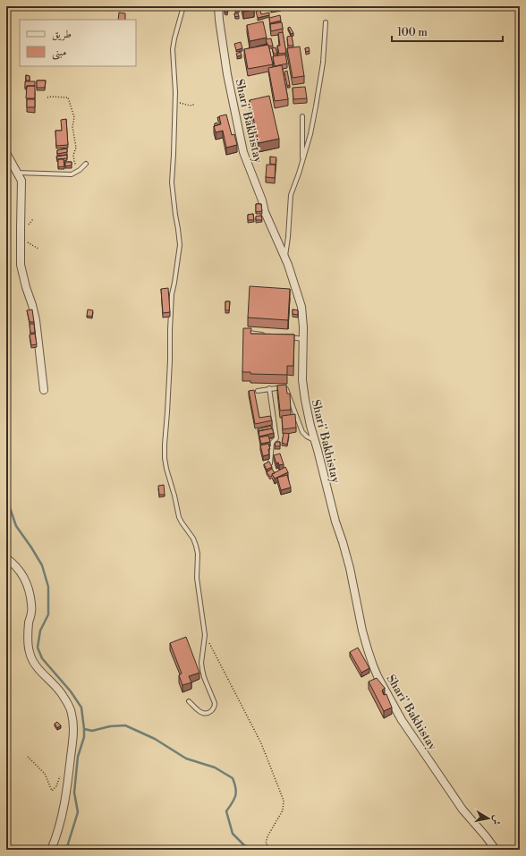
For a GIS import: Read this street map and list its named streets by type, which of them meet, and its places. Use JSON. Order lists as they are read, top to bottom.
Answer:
{
  "streets": {
    "street": ["Shari' Bakhistay"]
  },
  "legend": ["طريق", "مبنى"],
  "scale_bar": "100 m",
  "north": "right"
}
